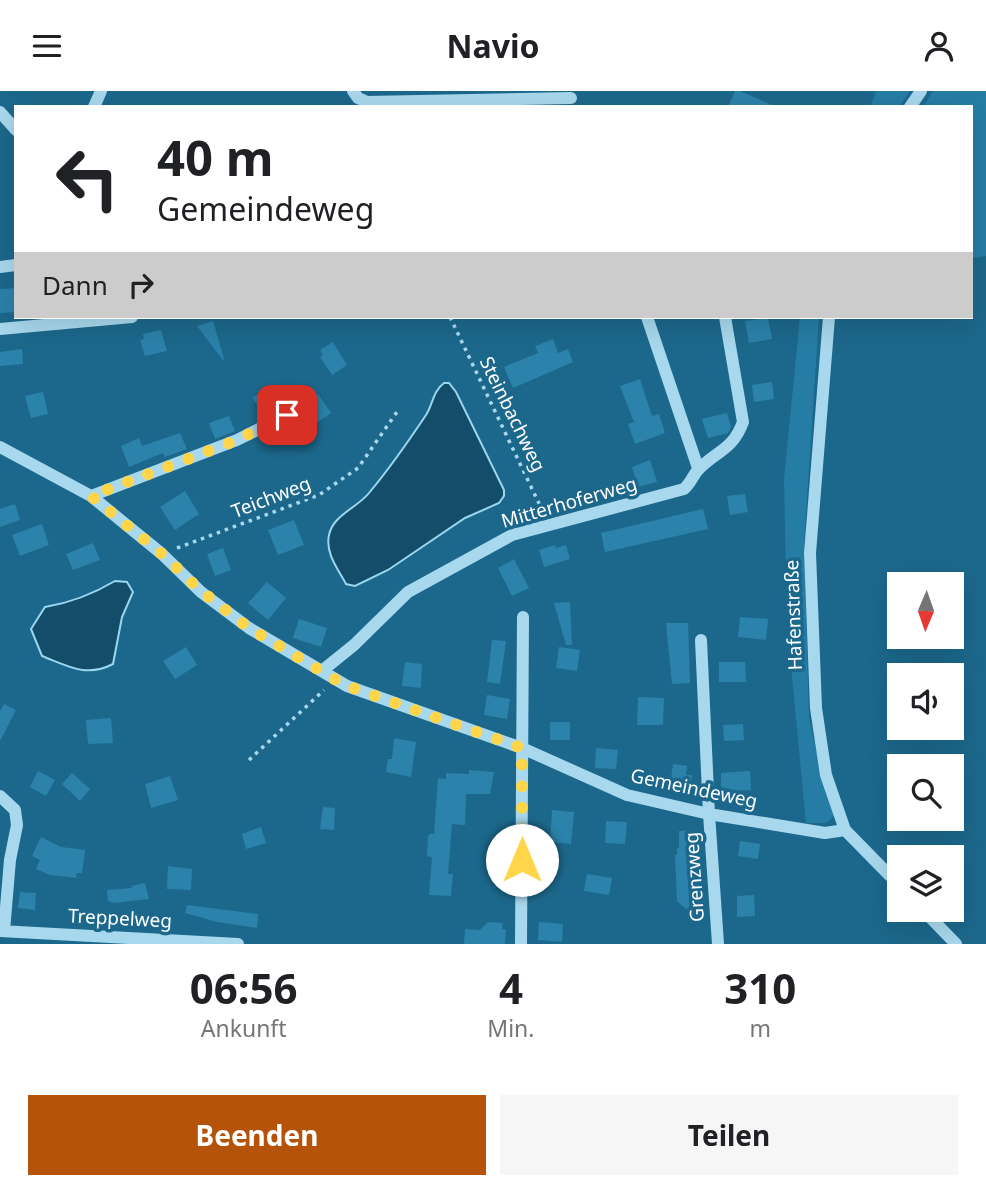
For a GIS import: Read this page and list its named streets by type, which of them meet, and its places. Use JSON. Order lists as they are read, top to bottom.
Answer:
{
  "streets": {
    "street": [
      "Mitterhoferweg",
      "Hafenstraße",
      "Gemeindeweg",
      "Grenzweg",
      "Treppelweg"
    ],
    "path": ["Steinbachweg", "Teichweg"]
  },
  "crossings": [
    ["Steinbachweg", "Mitterhoferweg"],
    ["Teichweg", "Gemeindeweg"],
    ["Mitterhoferweg", "Gemeindeweg"],
    ["Hafenstraße", "Gemeindeweg"],
    ["Gemeindeweg", "Grenzweg"]
  ],
  "north": "bottom",
  "page": {
    "header": "Navio",
    "turn": ["40 m", "Gemeindeweg"],
    "then": "Dann",
    "eta": [
      "06:56",
      "Ankunft",
      "4",
      "Min.",
      "310",
      "m"
    ],
    "buttons": ["Beenden", "Teilen"]
  }
}
